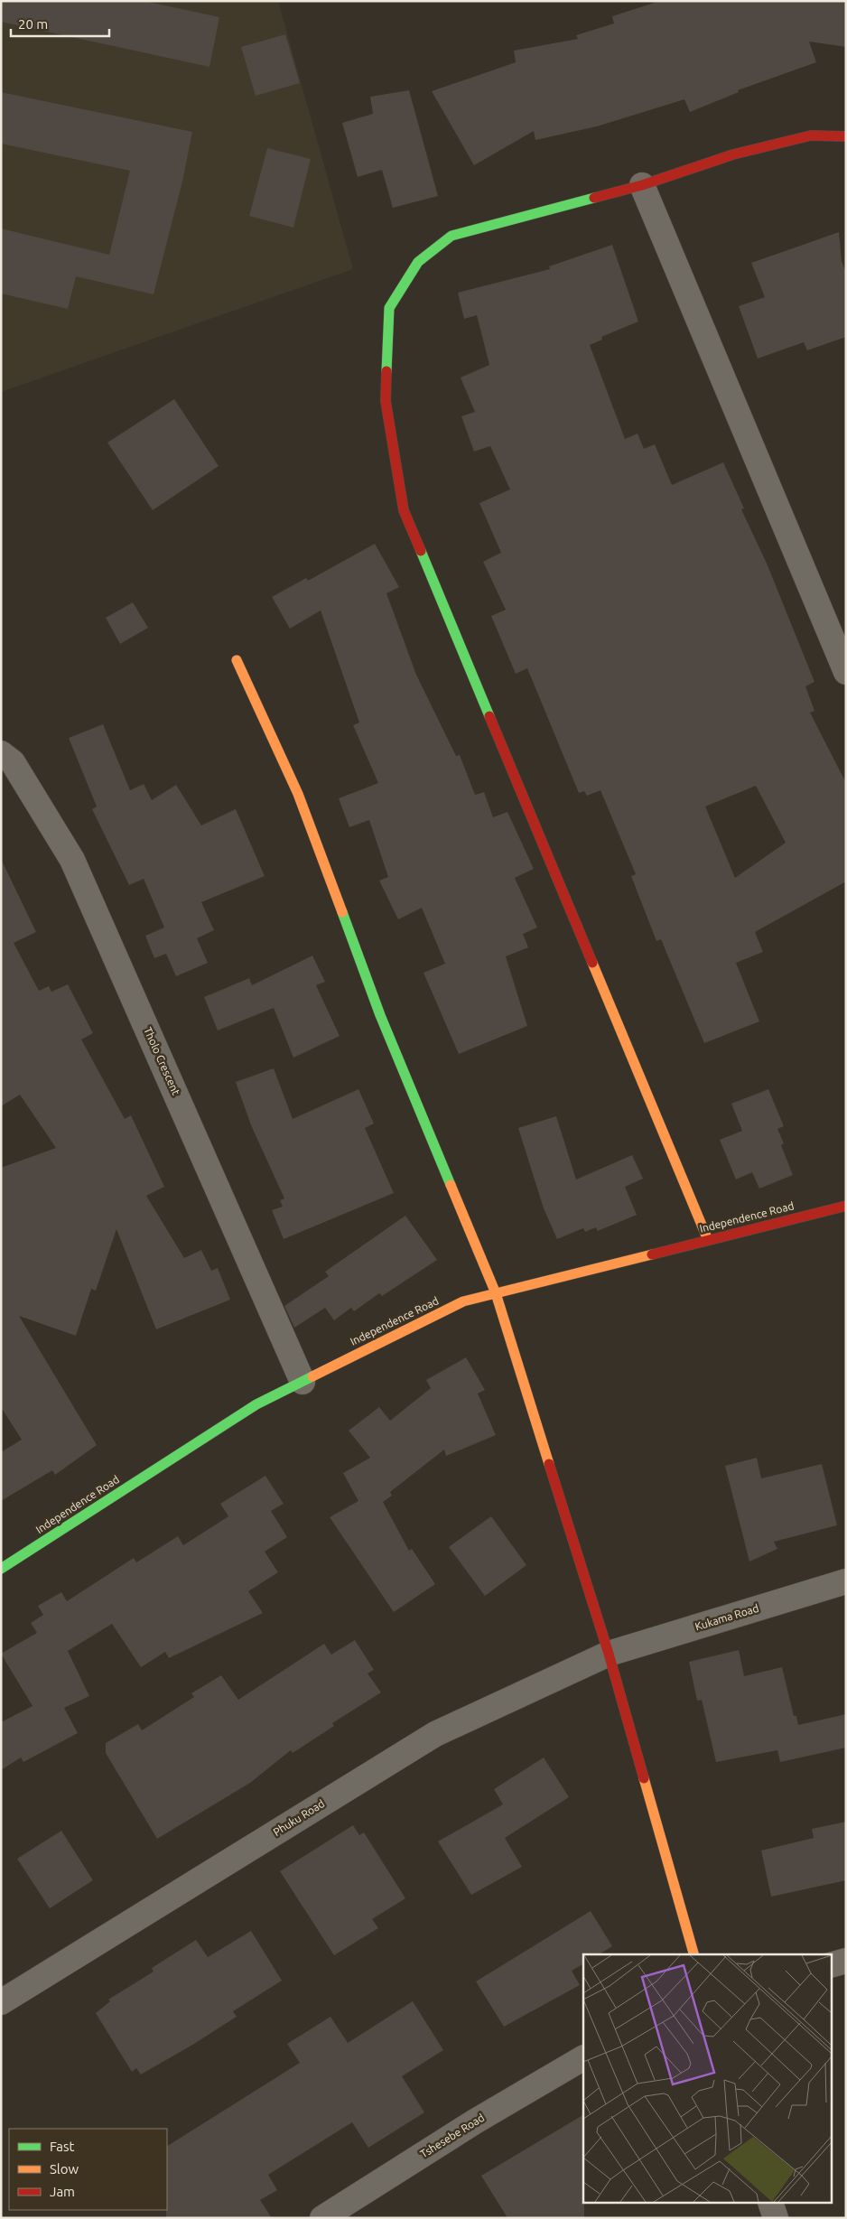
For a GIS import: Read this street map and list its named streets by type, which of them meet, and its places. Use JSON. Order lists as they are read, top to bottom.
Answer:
{
  "streets": {
    "street": [
      "Tholo Crescent",
      "Independence Road",
      "Kukama Road",
      "Phuku Road",
      "Tshesebe Road"
    ]
  },
  "crossings": [
    ["Tholo Crescent", "Independence Road"],
    ["Kukama Road", "Phuku Road"]
  ],
  "legend": ["Fast", "Slow", "Jam"],
  "scale_bar": "20 m"
}
